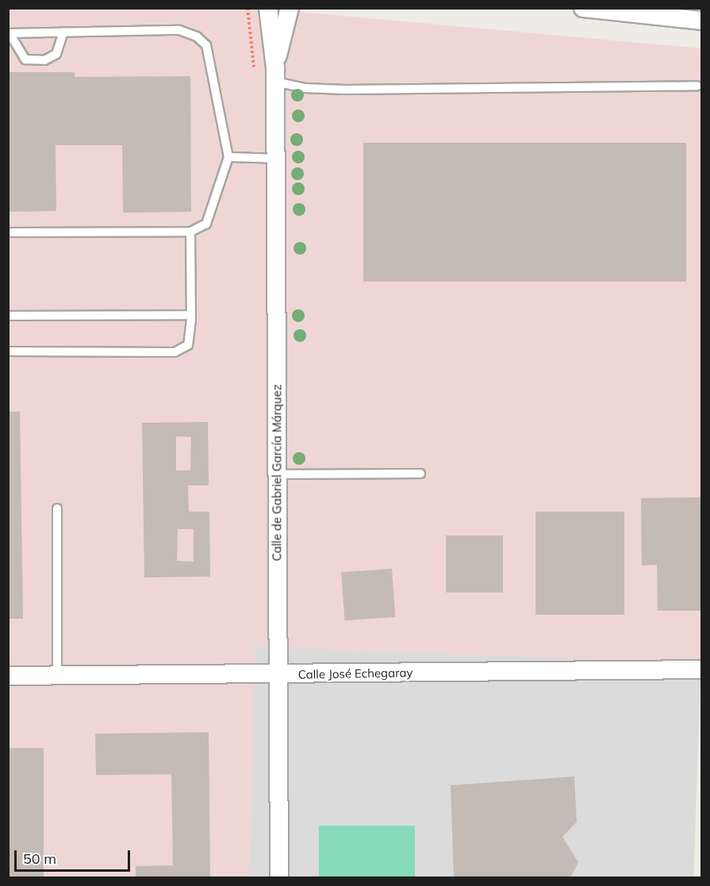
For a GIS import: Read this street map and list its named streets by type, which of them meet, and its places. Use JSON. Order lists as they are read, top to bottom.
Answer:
{
  "streets": {
    "street": ["Calle de Gabriel García Márquez", "Calle José Echegaray"]
  },
  "crossings": [
    ["Calle de Gabriel García Márquez", "Calle José Echegaray"]
  ],
  "scale_bar": "50 m"
}
